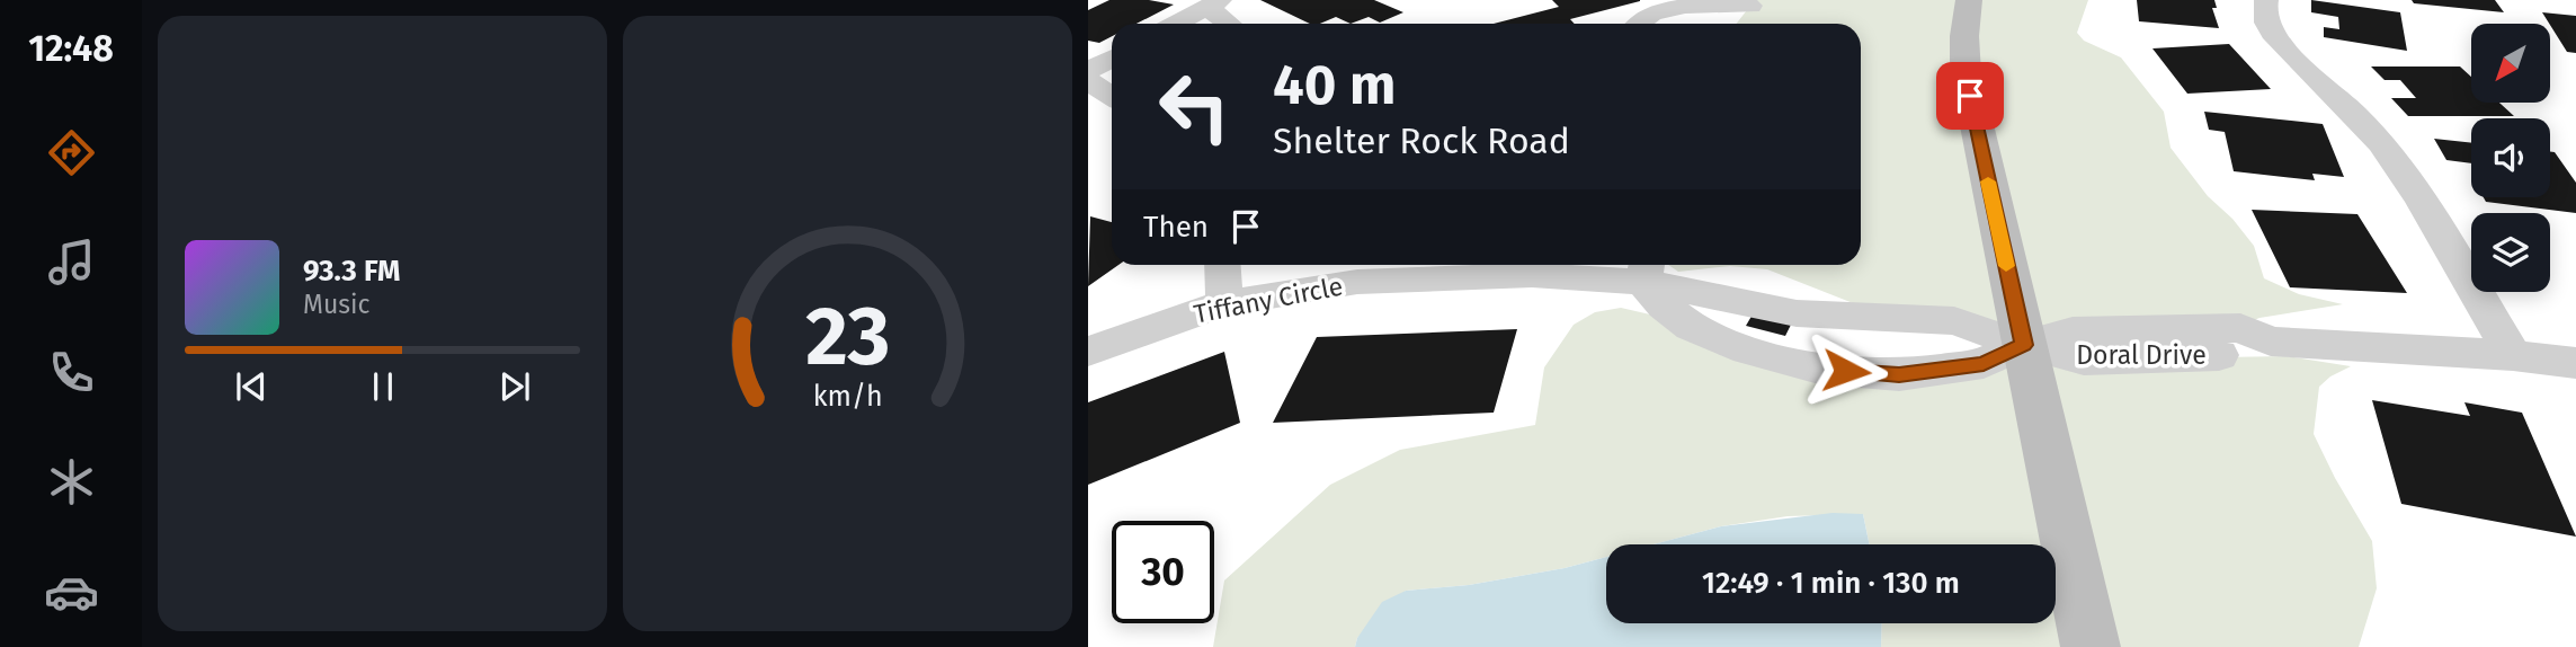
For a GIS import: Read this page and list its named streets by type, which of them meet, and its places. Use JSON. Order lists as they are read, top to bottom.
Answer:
{
  "streets": {
    "street": ["Tiffany Circle", "Doral Drive"]
  },
  "crossings": [
    ["Tiffany Circle", "Doral Drive"]
  ],
  "north": "bottom left",
  "page": {
    "tabs": "12:48",
    "turn": ["40 m", "Shelter Rock Road"],
    "then": "Then",
    "song": ["93.3 FM", "Music"],
    "limit": "30",
    "trip": "12:49 · 1 min · 130 m",
    "gauge": ["23", "km/h"]
  }
}
